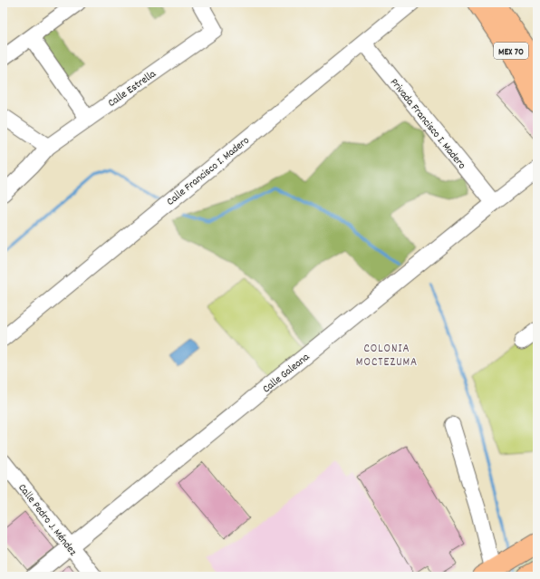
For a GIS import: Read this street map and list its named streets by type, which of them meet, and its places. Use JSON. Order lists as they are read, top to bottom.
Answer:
{
  "streets": {
    "main road": ["MEX 70"],
    "street": [
      "Calle Estrella",
      "Privada Francisco I. Madero",
      "Calle Francisco I. Madero",
      "Calle Galeana",
      "Calle Pedro J. Méndez"
    ]
  },
  "crossings": [
    ["Privada Francisco I. Madero", "Calle Francisco I. Madero"],
    ["Privada Francisco I. Madero", "Calle Galeana"],
    ["Calle Galeana", "Calle Pedro J. Méndez"]
  ],
  "districts": ["COLONIA MOCTEZUMA"]
}
